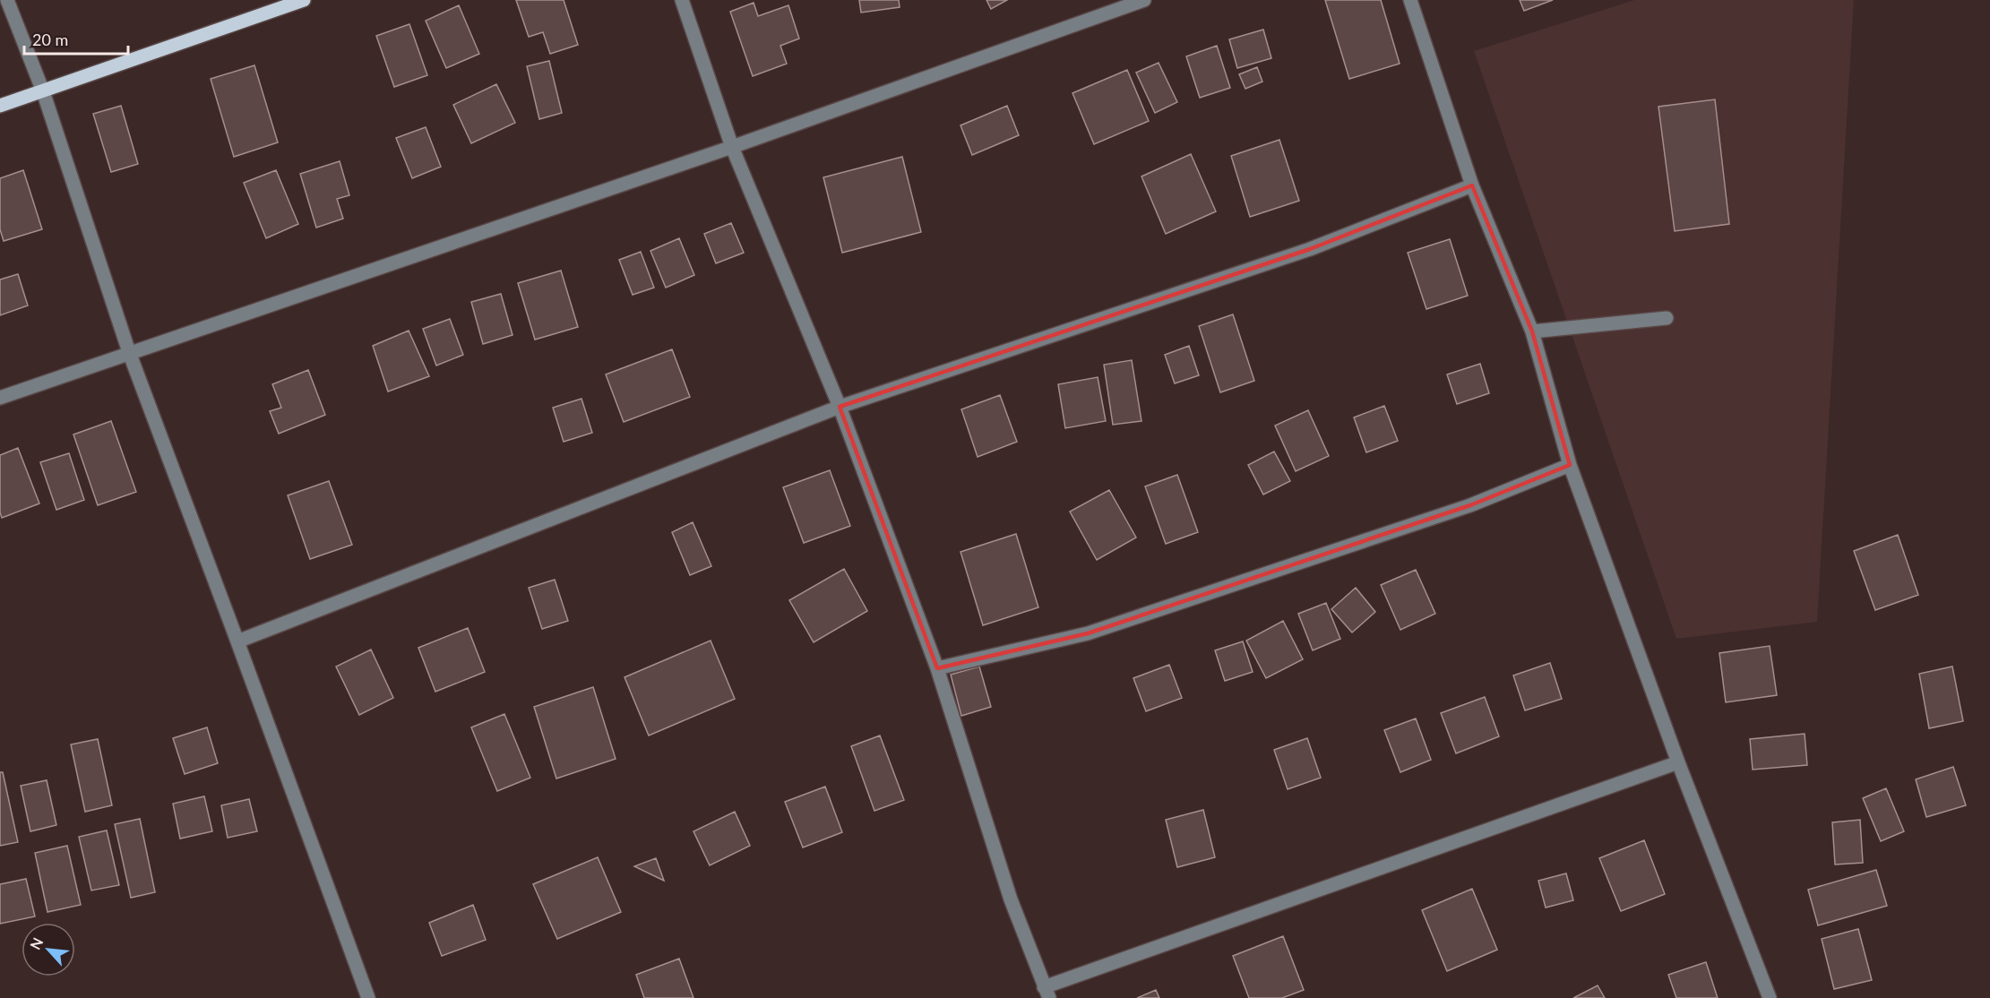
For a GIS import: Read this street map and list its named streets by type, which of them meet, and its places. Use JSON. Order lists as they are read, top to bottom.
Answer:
{
  "scale_bar": "20 m",
  "north": "top left"
}
